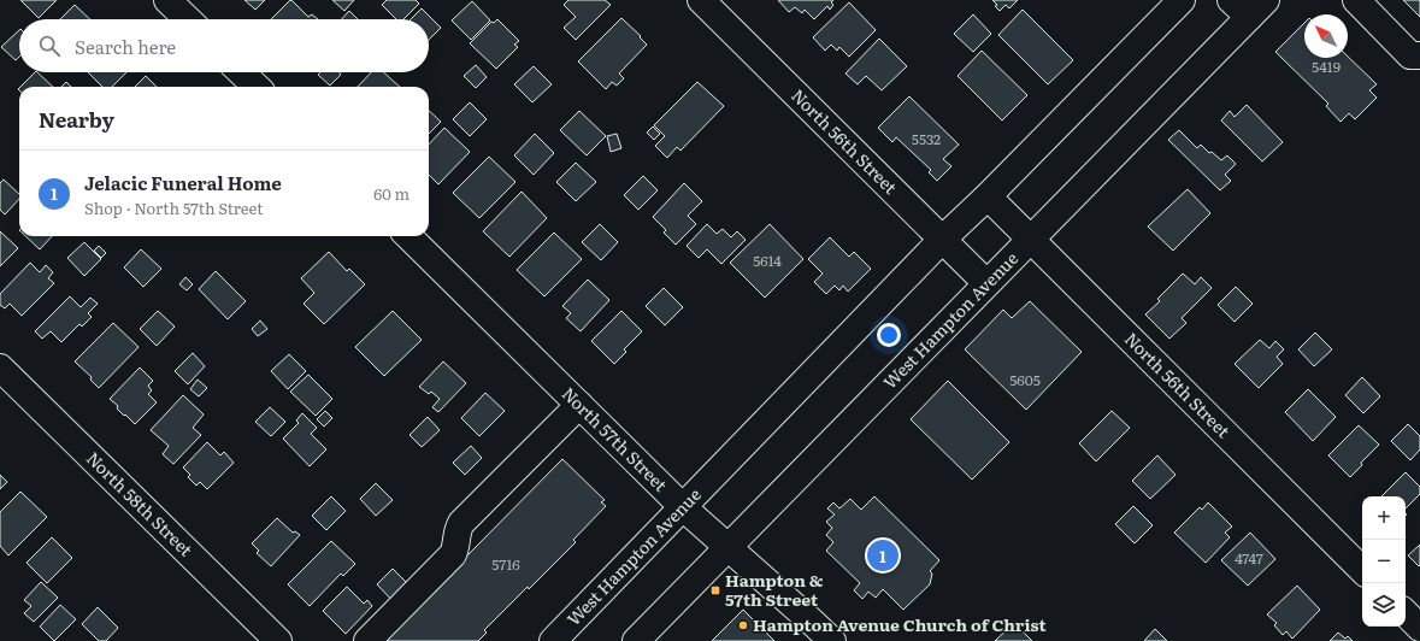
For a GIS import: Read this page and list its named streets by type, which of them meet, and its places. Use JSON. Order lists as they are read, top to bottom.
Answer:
{
  "streets": {
    "street": [
      "North 56th Street",
      "West Hampton Avenue",
      "North 57th Street",
      "North 58th Street"
    ]
  },
  "crossings": [
    ["North 56th Street", "West Hampton Avenue"],
    ["West Hampton Avenue", "North 57th Street"]
  ],
  "places": {
    "transit": ["Hampton & 57th Street"],
    "other": ["Hampton Avenue Church of Christ"]
  },
  "house_numbers": [
    "5419",
    "5532",
    "5614",
    "5605",
    "4747",
    "5716"
  ],
  "north": "top left",
  "page": {
    "search": "Search here",
    "heading": "Nearby",
    "list": [
      {
        "mark": "1",
        "name": "Jelacic Funeral Home",
        "note": "Shop · North 57th Street",
        "value": "60 m"
      }
    ],
    "map_buttons": ["+", "−"],
    "pins": "1"
  }
}
